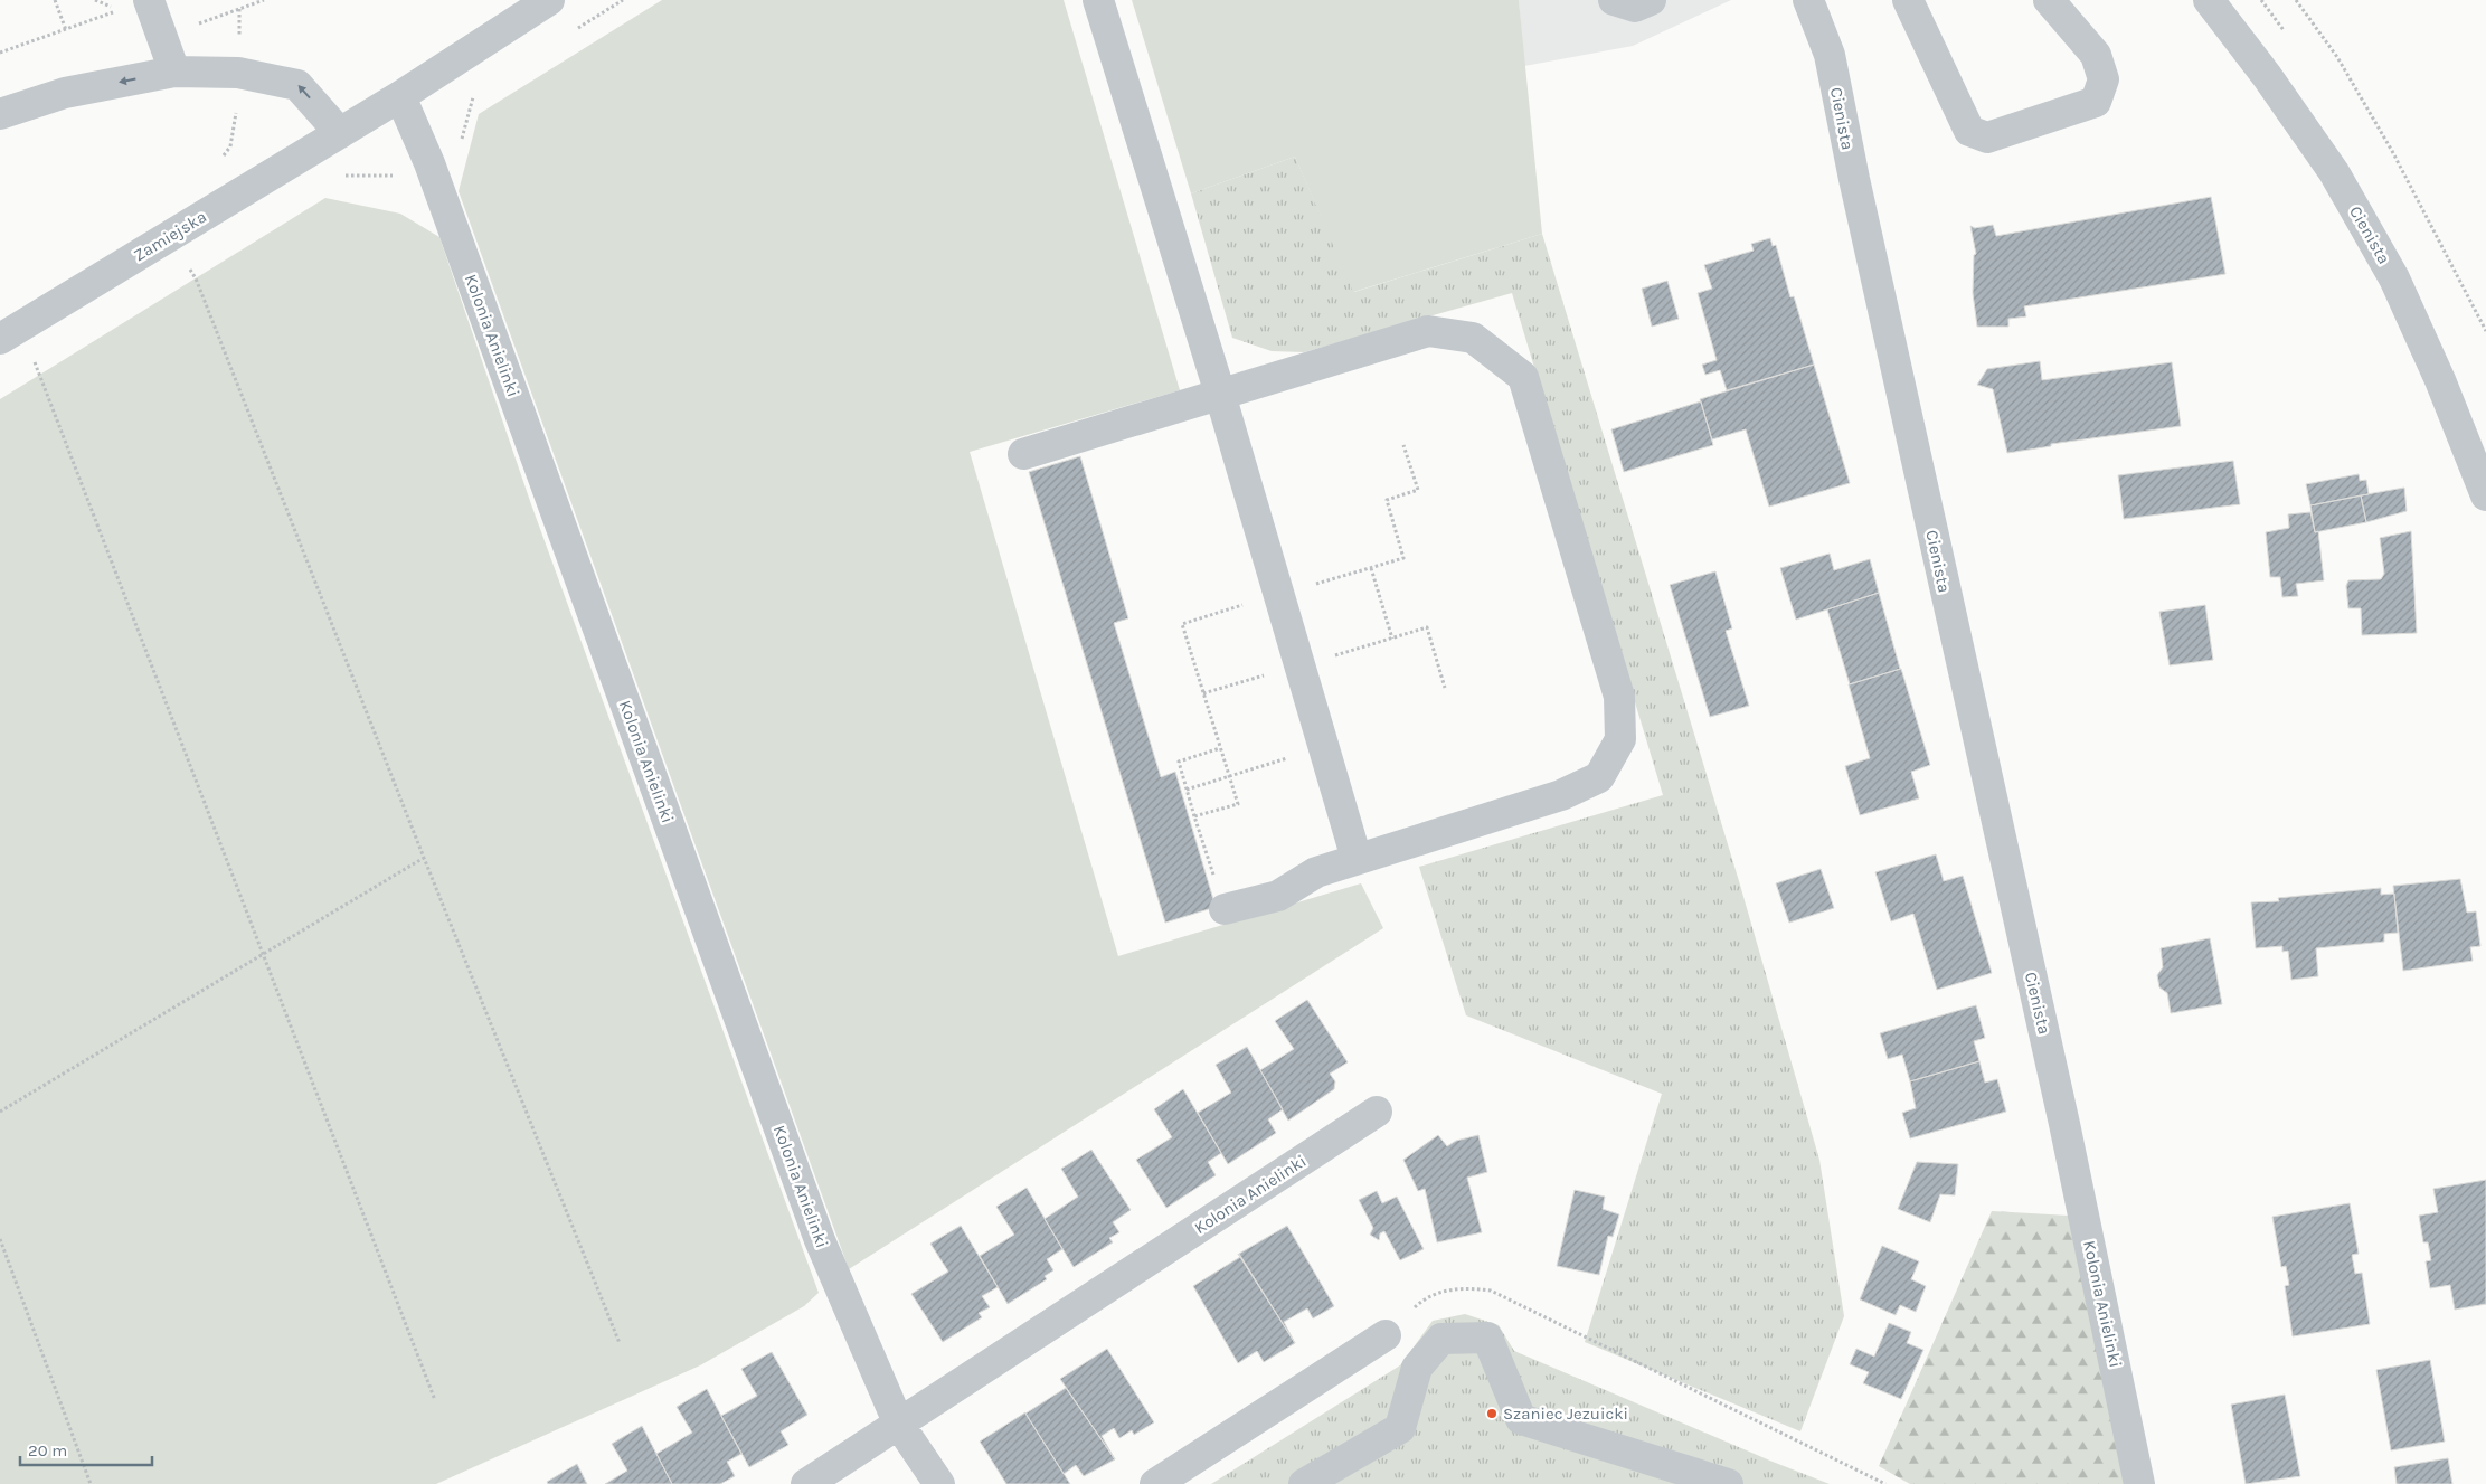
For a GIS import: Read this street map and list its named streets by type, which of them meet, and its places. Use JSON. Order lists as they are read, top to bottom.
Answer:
{
  "streets": {
    "street": ["Cienista", "Zamiejska", "Kolonia Anielinki"]
  },
  "crossings": [
    ["Cienista", "Kolonia Anielinki"],
    ["Zamiejska", "Kolonia Anielinki"]
  ],
  "places": ["Szaniec Jezuicki"],
  "scale_bar": "20 m"
}
